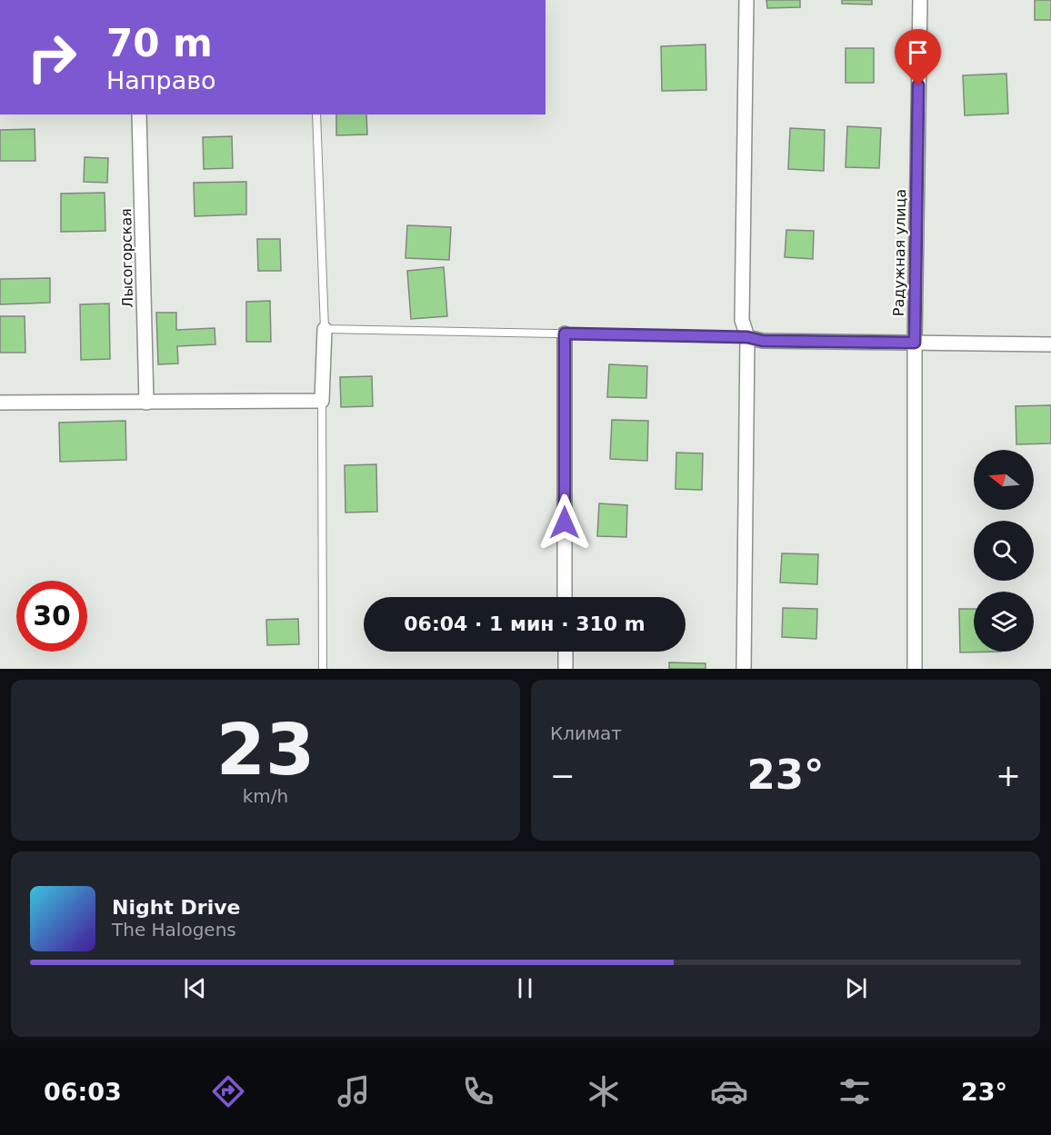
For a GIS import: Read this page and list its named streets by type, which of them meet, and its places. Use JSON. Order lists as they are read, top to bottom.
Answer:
{
  "streets": {
    "street": ["Радужная улица", "Лысогорская"]
  },
  "north": "left",
  "page": {
    "turn": ["70 m", "Направо"],
    "limit": "30",
    "trip": "06:04 · 1 мин · 310 m",
    "tile": [
      ["23", "km/h"],
      "Климат"
    ],
    "heat": ["−", "23°", "+"],
    "song": ["Night Drive", "The Halogens"],
    "tabs": ["06:03", "23°"]
  }
}
